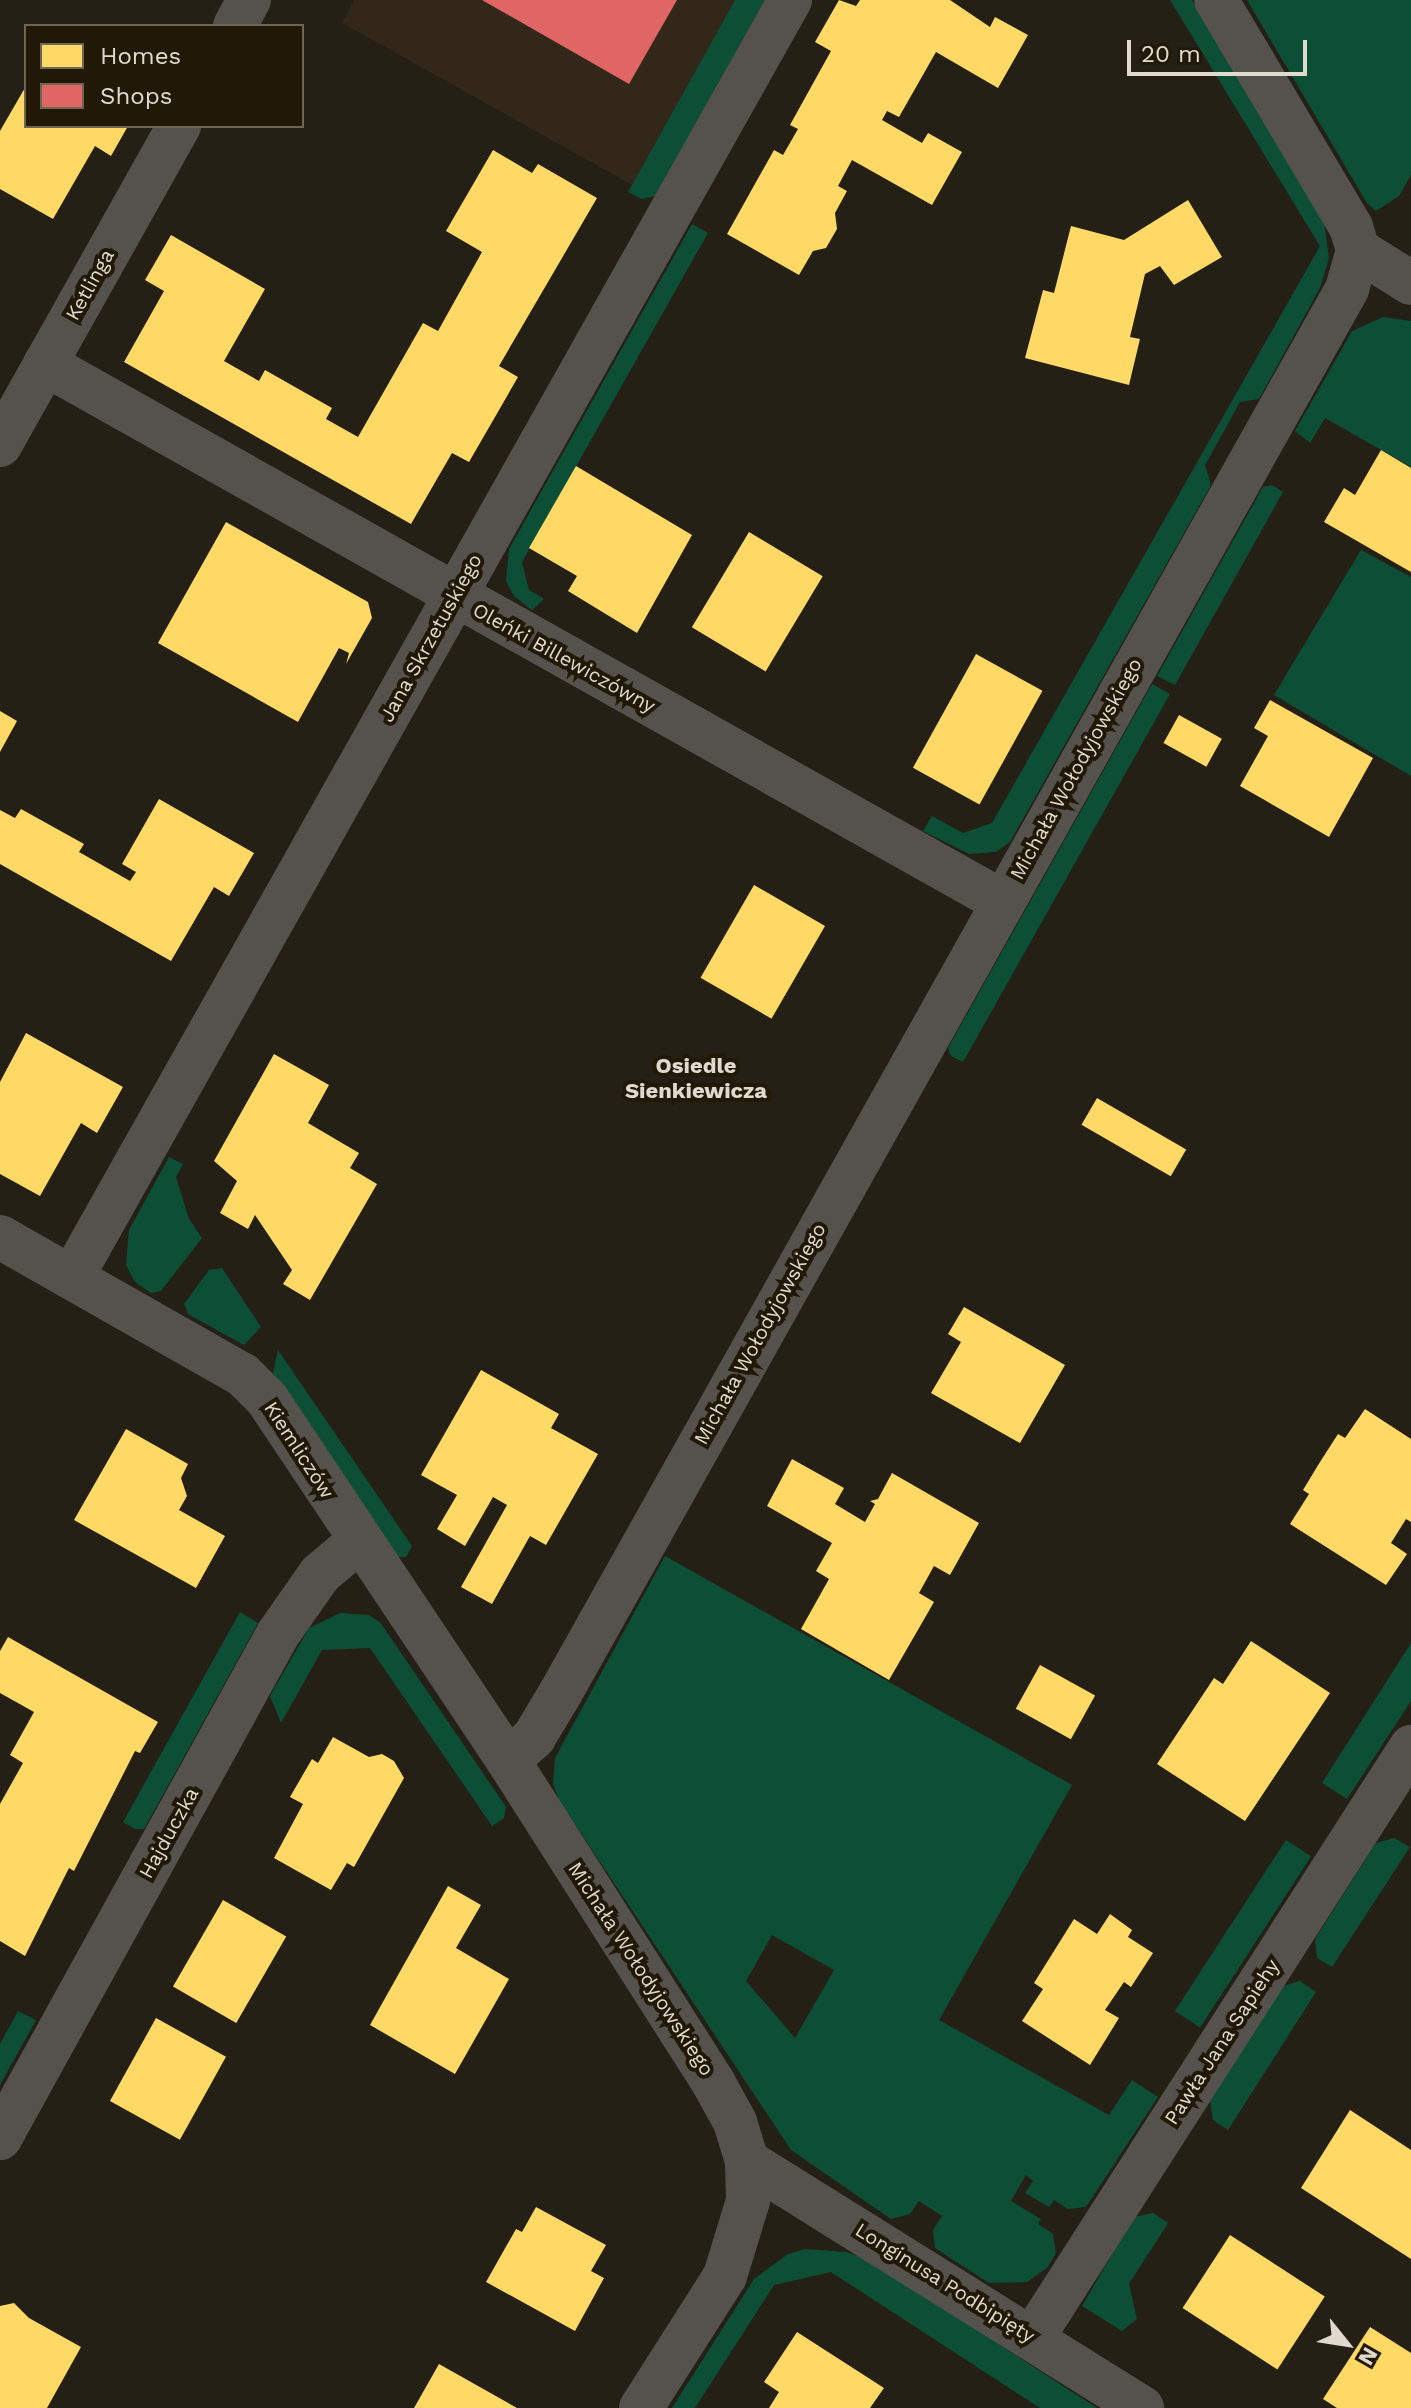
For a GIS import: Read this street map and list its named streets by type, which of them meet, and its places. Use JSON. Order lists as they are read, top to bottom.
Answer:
{
  "streets": {
    "street": [
      "Ketlinga",
      "Jana Skrzetuskiego",
      "Oleńki Billewiczówny",
      "Michała Wołodyjowskiego",
      "Kiemliczów",
      "Hajduczka",
      "Pawła Jana Sapiehy",
      "Longinusa Podbipięty"
    ]
  },
  "crossings": [
    ["Ketlinga", "Oleńki Billewiczówny"],
    ["Jana Skrzetuskiego", "Oleńki Billewiczówny"],
    ["Jana Skrzetuskiego", "Kiemliczów"],
    ["Oleńki Billewiczówny", "Michała Wołodyjowskiego"],
    ["Michała Wołodyjowskiego", "Kiemliczów"],
    ["Michała Wołodyjowskiego", "Longinusa Podbipięty"],
    ["Kiemliczów", "Hajduczka"],
    ["Pawła Jana Sapiehy", "Longinusa Podbipięty"]
  ],
  "districts": ["Osiedle Sienkiewicza"],
  "legend": ["Homes", "Shops"],
  "scale_bar": "20 m",
  "north": "bottom right"
}
